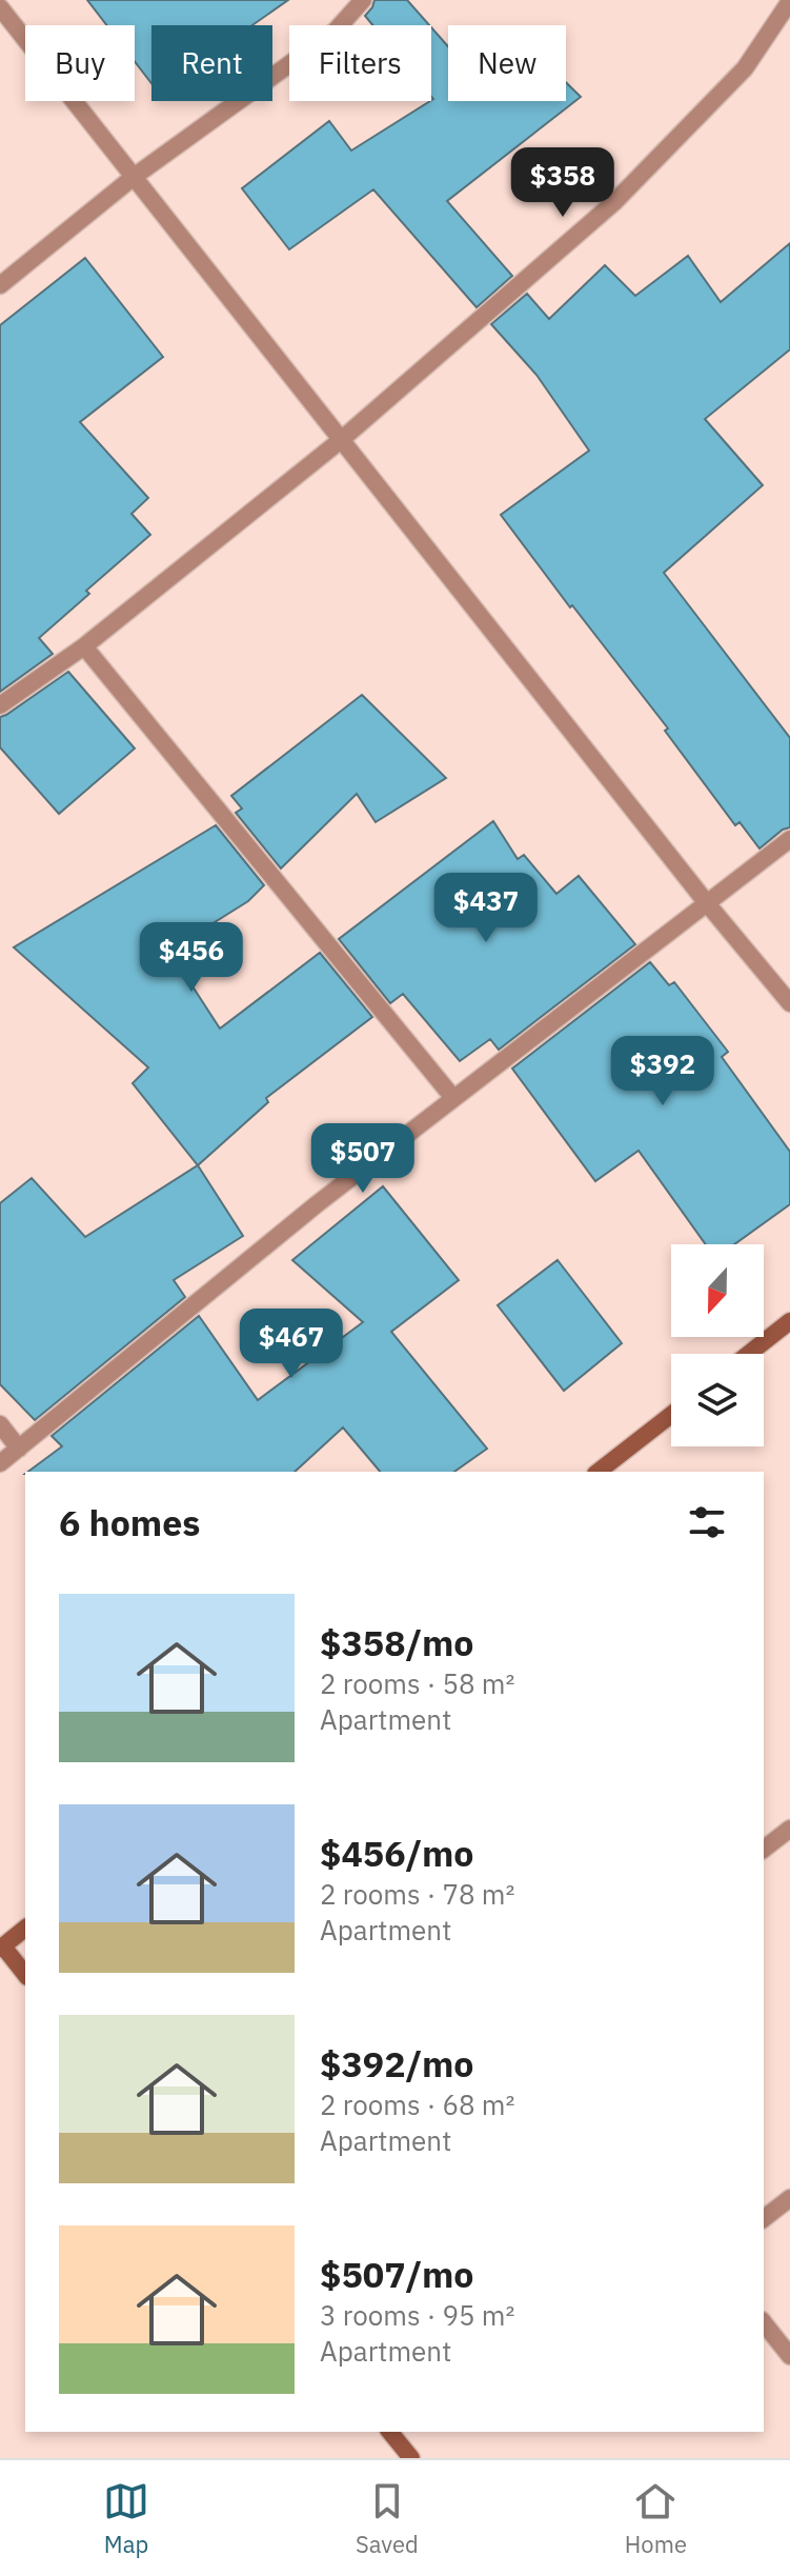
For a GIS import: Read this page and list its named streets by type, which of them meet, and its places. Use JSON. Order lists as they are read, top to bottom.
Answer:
{
  "north": "bottom",
  "page": {
    "chip": [
      "Buy",
      "Rent",
      "Filters",
      "New"
    ],
    "price": [
      "$358",
      "$437",
      "$456",
      "$392",
      "$507",
      "$467"
    ],
    "heading": "6 homes",
    "list": [
      {
        "name": "$358/mo",
        "note": "2 rooms · 58 m² · Apartment"
      },
      {
        "name": "$456/mo",
        "note": "2 rooms · 78 m² · Apartment"
      },
      {
        "name": "$392/mo",
        "note": "2 rooms · 68 m² · Apartment"
      },
      {
        "name": "$507/mo",
        "note": "3 rooms · 95 m² · Apartment"
      }
    ],
    "tabs": ["Map", "Saved", "Home"]
  }
}
